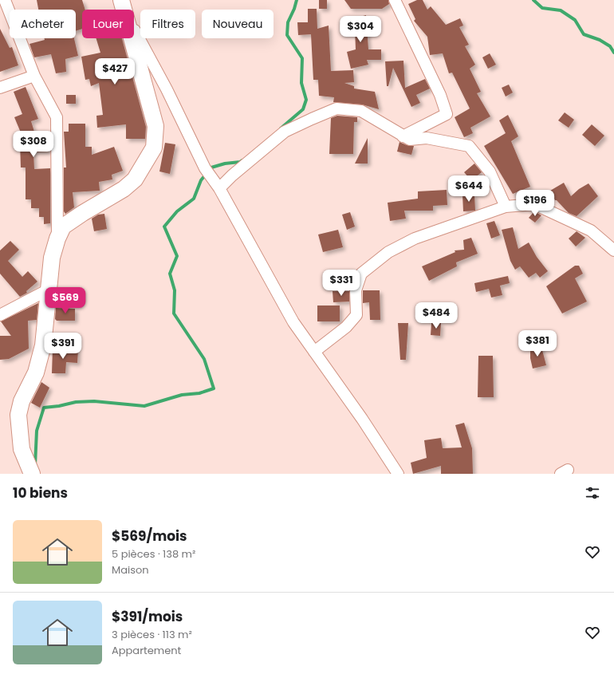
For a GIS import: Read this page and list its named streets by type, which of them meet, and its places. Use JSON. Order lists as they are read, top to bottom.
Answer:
{
  "page": {
    "chip": [
      "Acheter",
      "Louer",
      "Filtres",
      "Nouveau"
    ],
    "price": [
      "$304",
      "$427",
      "$308",
      "$644",
      "$196",
      "$331",
      "$569",
      "$484",
      "$381",
      "$391"
    ],
    "heading": "10 biens",
    "list": [
      {
        "name": "$569/mois",
        "note": "5 pièces · 138 m² · Maison"
      },
      {
        "name": "$391/mois",
        "note": "3 pièces · 113 m² · Appartement"
      }
    ]
  }
}
